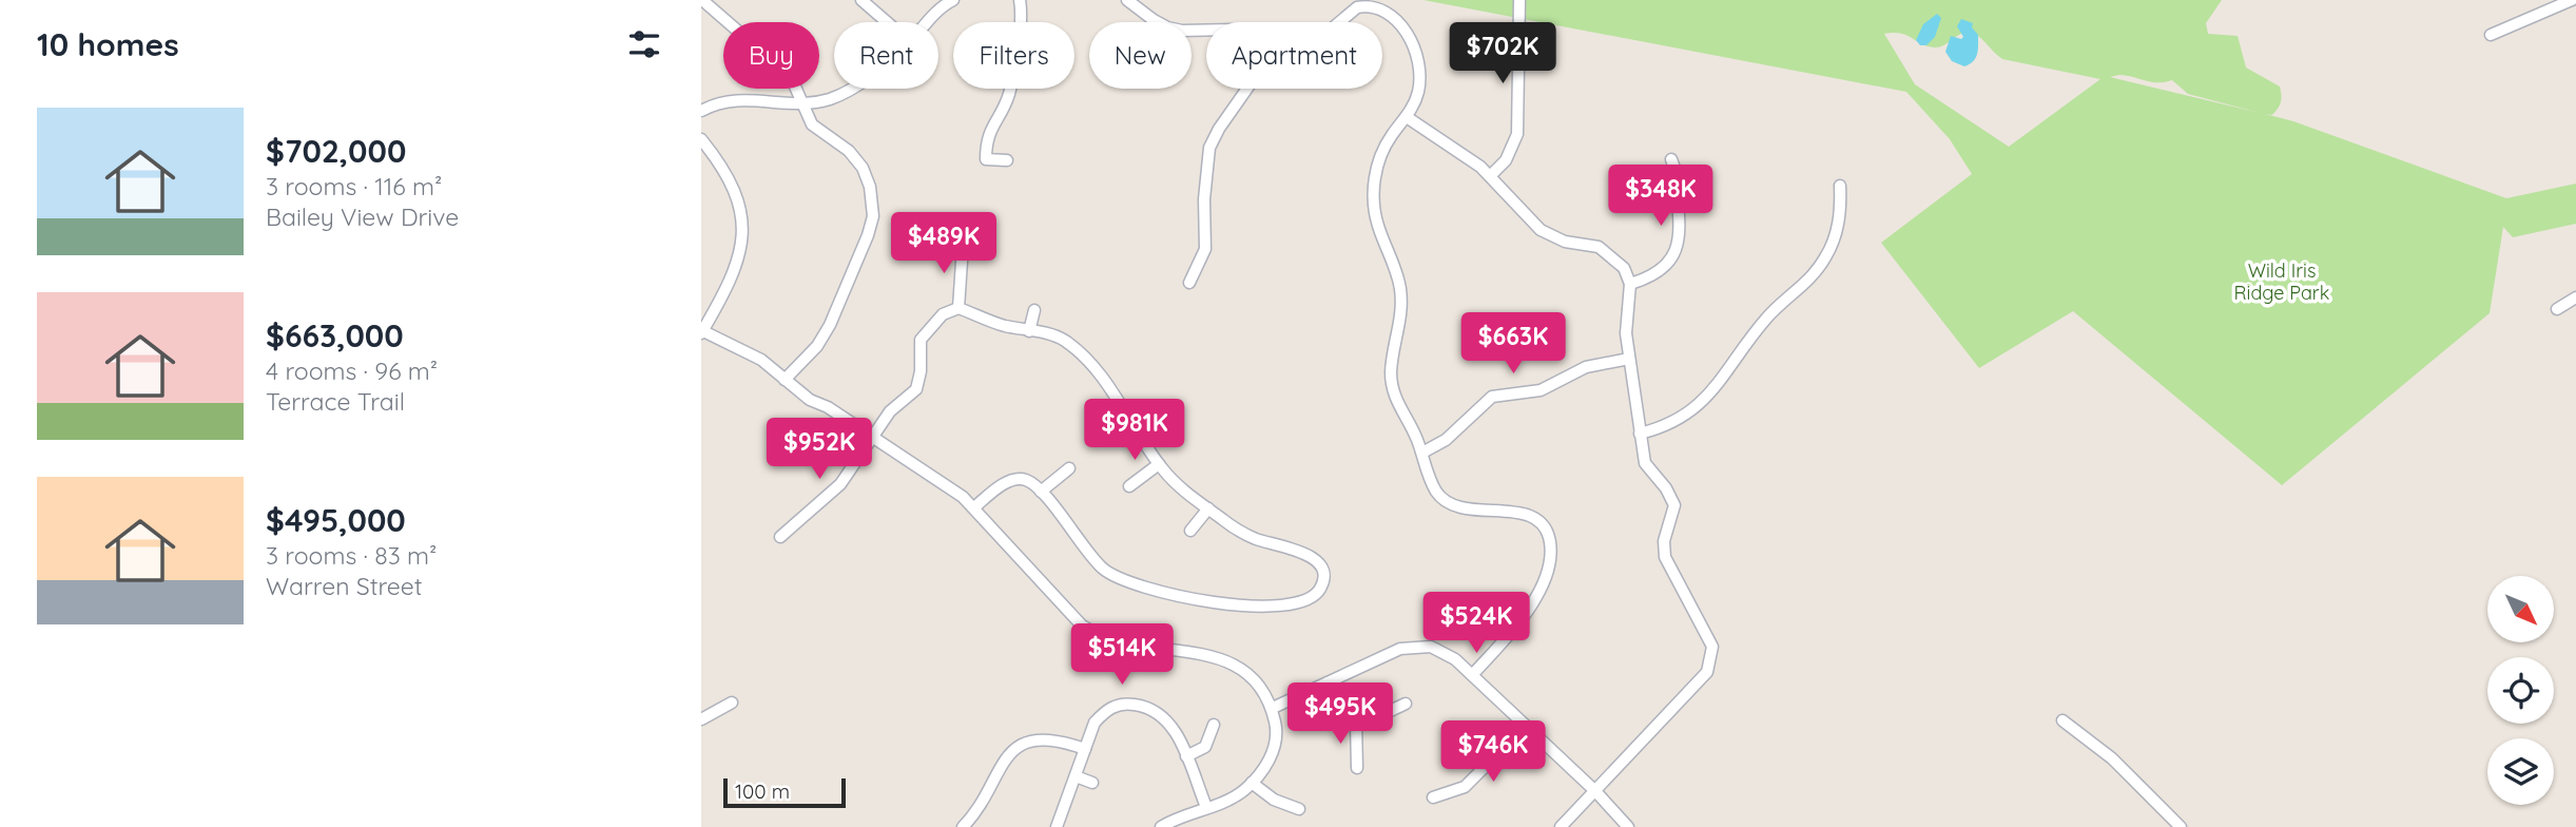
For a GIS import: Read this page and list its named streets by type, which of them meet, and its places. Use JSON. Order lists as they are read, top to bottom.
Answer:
{
  "parks": ["Wild Iris Ridge Park"],
  "scale_bar": "100 m",
  "north": "bottom right",
  "page": {
    "heading": "10 homes",
    "price": [
      "$702K",
      "$348K",
      "$489K",
      "$663K",
      "$981K",
      "$952K",
      "$524K",
      "$514K",
      "$495K",
      "$746K"
    ],
    "chip": [
      "Buy",
      "Rent",
      "Filters",
      "New",
      "Apartment"
    ],
    "list": [
      {
        "name": "$702,000",
        "note": "3 rooms · 116 m² · Bailey View Drive"
      },
      {
        "name": "$663,000",
        "note": "4 rooms · 96 m² · Terrace Trail"
      },
      {
        "name": "$495,000",
        "note": "3 rooms · 83 m² · Warren Street"
      }
    ],
    "scale": "100 m"
  }
}
